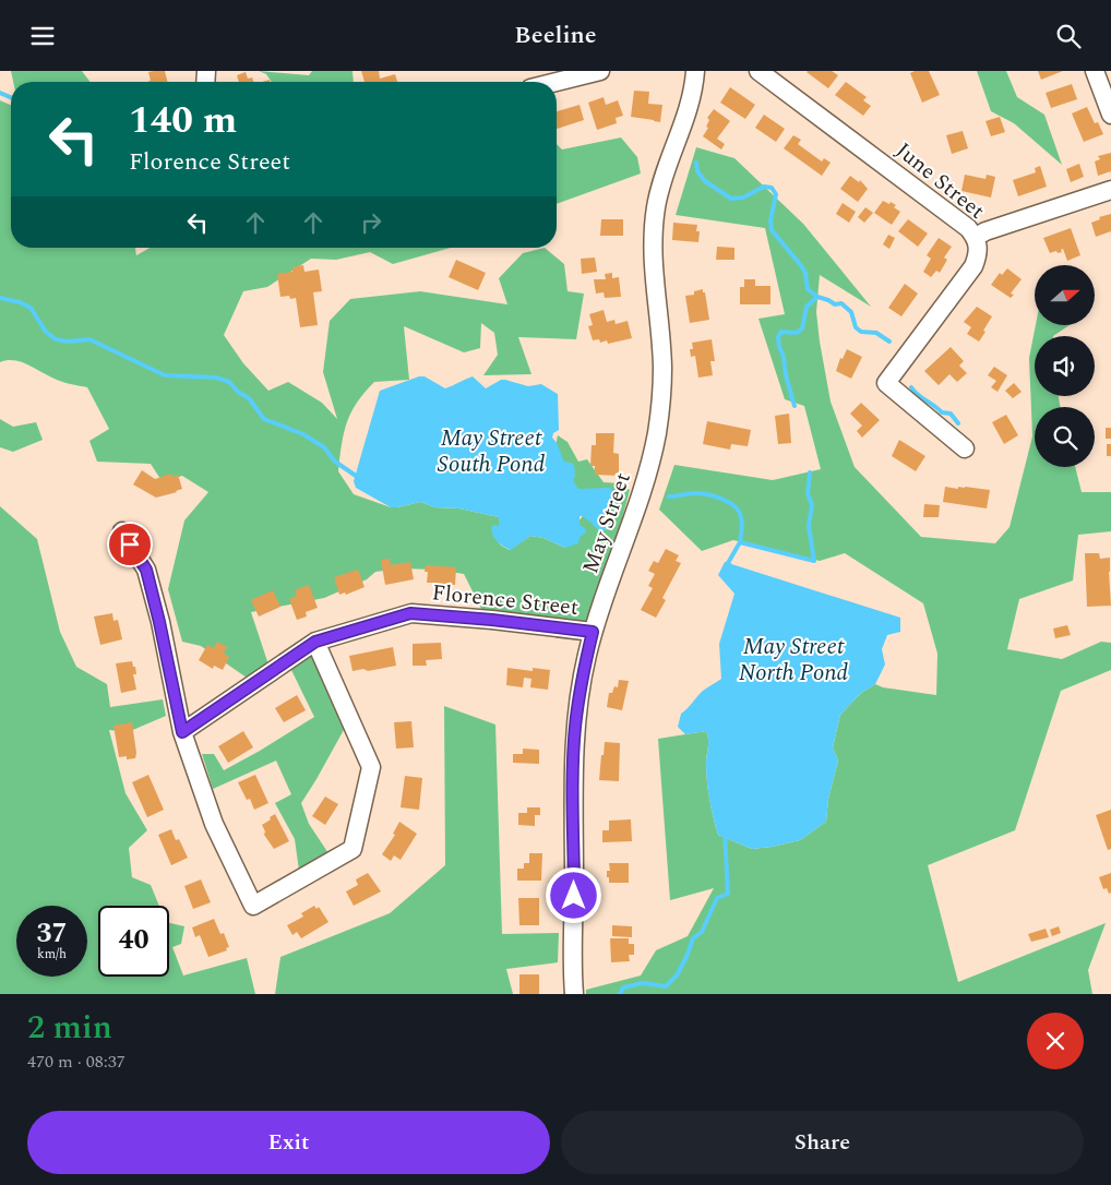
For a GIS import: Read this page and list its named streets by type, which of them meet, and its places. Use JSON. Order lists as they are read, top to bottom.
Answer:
{
  "streets": {
    "street": ["June Street", "May Street", "Florence Street"]
  },
  "crossings": [
    ["May Street", "Florence Street"]
  ],
  "water": ["May Street South Pond", "May Street North Pond"],
  "north": "right",
  "page": {
    "header": "Beeline",
    "turn": ["140 m", "Florence Street"],
    "speed": "37 km/h",
    "limit": "40",
    "heading": ["2 min", "470 m · 08:37"],
    "buttons": ["Exit", "Share"]
  }
}
